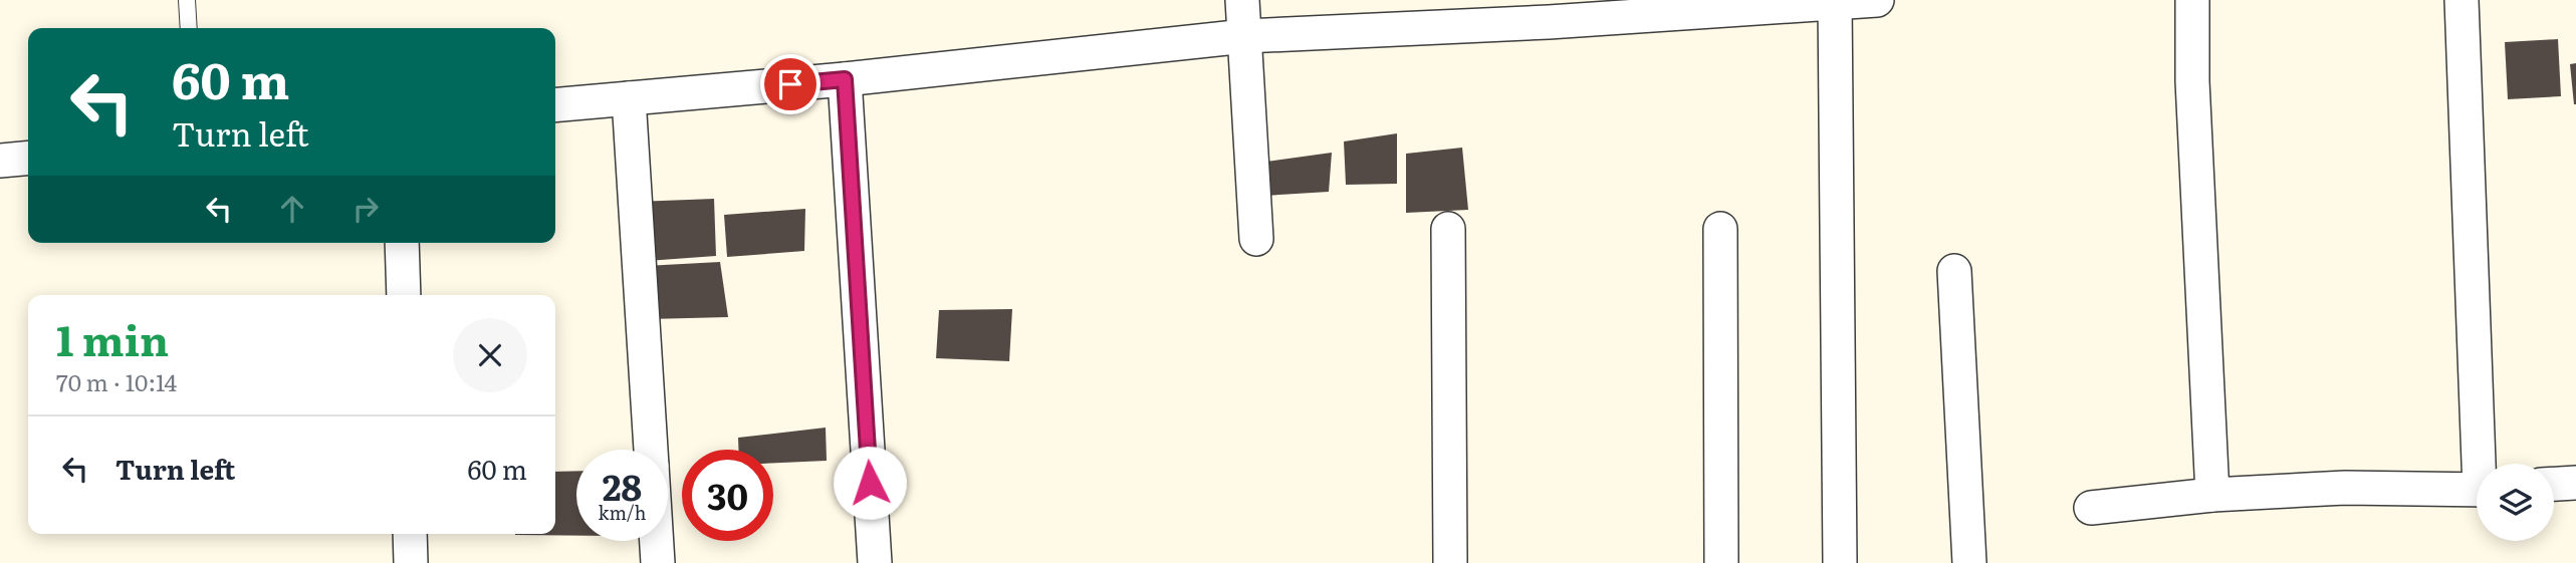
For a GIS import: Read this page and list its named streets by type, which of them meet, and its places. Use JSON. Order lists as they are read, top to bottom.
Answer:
{
  "page": {
    "turn": ["60 m", "Turn left"],
    "heading": ["1 min", "70 m · 10:14"],
    "list": [
      {
        "name": "Turn left",
        "value": "60 m"
      }
    ],
    "speed": "28 km/h",
    "limit": "30"
  }
}
